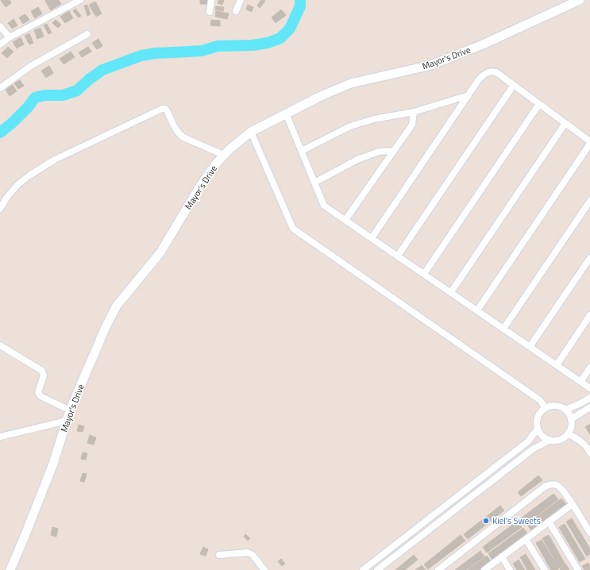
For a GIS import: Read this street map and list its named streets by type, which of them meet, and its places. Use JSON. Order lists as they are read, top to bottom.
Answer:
{
  "streets": {
    "street": ["Mayor's Drive"]
  },
  "places": ["Kiel's Sweets"]
}
